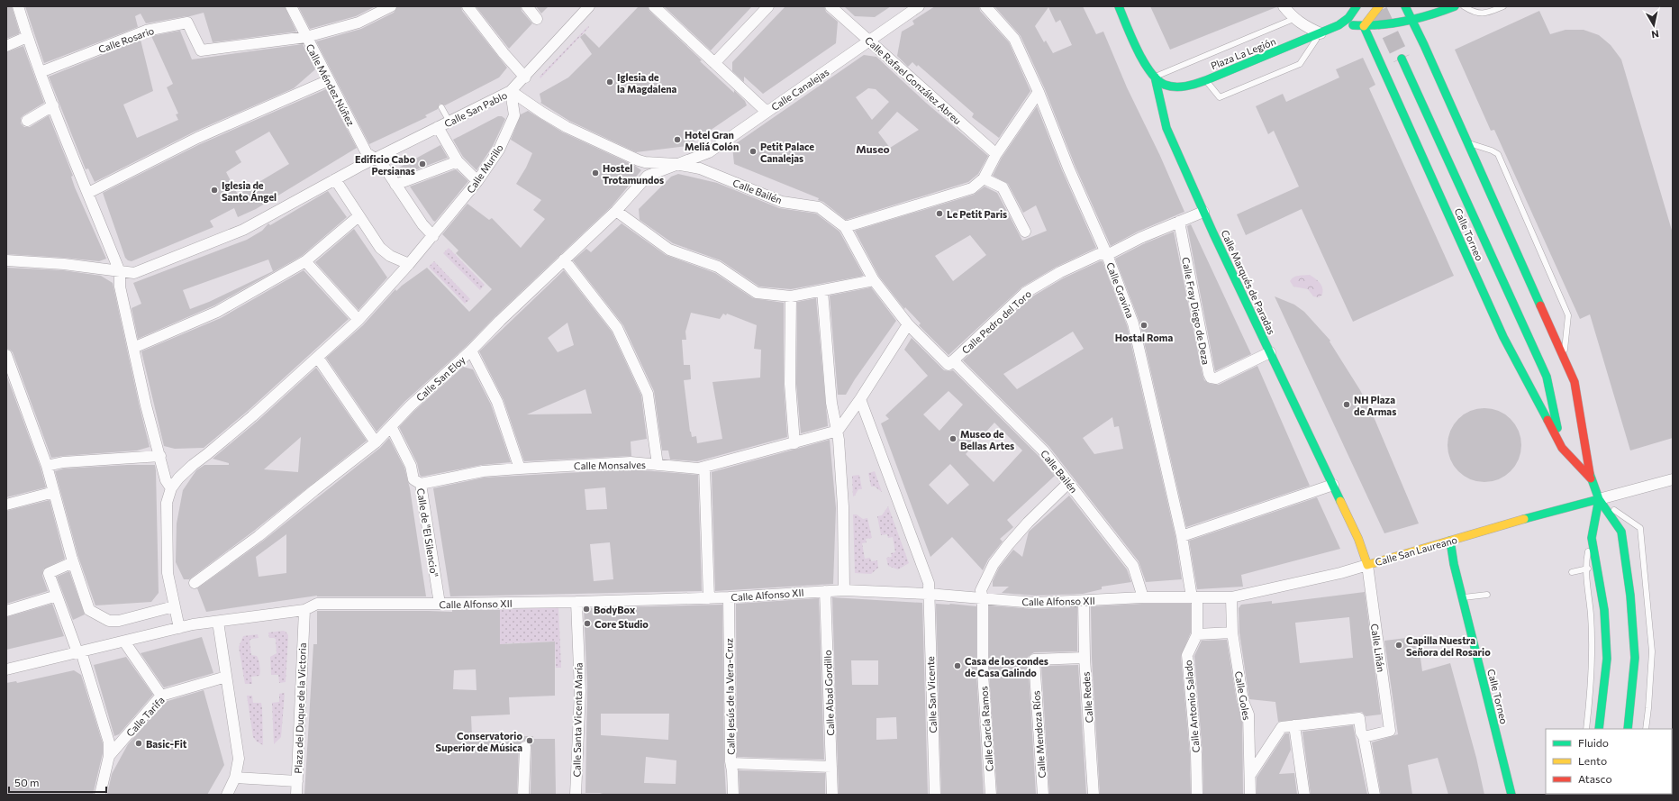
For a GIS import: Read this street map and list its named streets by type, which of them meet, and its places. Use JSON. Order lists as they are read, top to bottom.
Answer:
{
  "streets": {
    "main road": [
      "Plaza La Legión",
      "Calle Torneo",
      "Calle Marqués de Paradas",
      "Calle San Laureano"
    ],
    "street": [
      "Calle Rosario",
      "Calle Rafael González Abreu",
      "Calle Méndez Núñez",
      "Calle Canalejas",
      "Calle San Pablo",
      "Calle Murillo",
      "Calle Bailén",
      "Calle Gravina",
      "Calle Fray Diego de Deza",
      "Calle Pedro del Toro",
      "Calle San Eloy",
      "Calle Monsalves",
      "Calle de \"El Silencio\"",
      "Calle Alfonso XII",
      "Calle Liñán",
      "Calle Abad Gordillo",
      "Calle San Vicente",
      "Calle Goles",
      "Calle Jesús de la Vera-Cruz",
      "Calle Redes",
      "Calle Antonio Salado",
      "Plaza del Duque de la Victoria",
      "Calle Tarifa",
      "Calle Santa Vicenta María",
      "Calle García Ramos",
      "Calle Mendoza Ríos"
    ]
  },
  "crossings": [
    ["Calle Rosario", "Calle Méndez Núñez"],
    ["Plaza La Legión", "Calle Marqués de Paradas"],
    ["Calle Rafael González Abreu", "Calle Canalejas"],
    ["Calle Méndez Núñez", "Calle San Pablo"],
    ["Calle Méndez Núñez", "Calle Murillo"],
    ["Calle Canalejas", "Calle Bailén"],
    ["Calle Canalejas", "Calle San Eloy"],
    ["Calle San Pablo", "Calle Murillo"],
    ["Calle San Pablo", "Calle Bailén"],
    ["Calle Murillo", "Calle Bailén"],
    ["Calle Bailén", "Calle Pedro del Toro"],
    ["Calle Bailén", "Calle San Eloy"],
    ["Calle Bailén", "Calle Alfonso XII"],
    ["Calle Bailén", "Calle García Ramos"],
    ["Calle Torneo", "Calle San Laureano"],
    ["Calle Marqués de Paradas", "Calle Fray Diego de Deza"],
    ["Calle Marqués de Paradas", "Calle Pedro del Toro"],
    ["Calle Marqués de Paradas", "Calle San Laureano"],
    ["Calle Marqués de Paradas", "Calle Liñán"],
    ["Calle Gravina", "Calle Pedro del Toro"],
    ["Calle Gravina", "Calle Alfonso XII"],
    ["Calle Gravina", "Calle Antonio Salado"],
    ["Calle Fray Diego de Deza", "Calle Pedro del Toro"],
    ["Calle San Eloy", "Calle de \"El Silencio\""],
    ["Calle Monsalves", "Calle de \"El Silencio\""],
    ["Calle de \"El Silencio\"", "Calle Alfonso XII"],
    ["Calle San Laureano", "Calle Alfonso XII"],
    ["Calle San Laureano", "Calle Liñán"],
    ["Calle San Laureano", "Calle Goles"],
    ["Calle Alfonso XII", "Calle Abad Gordillo"],
    ["Calle Alfonso XII", "Calle San Vicente"],
    ["Calle Alfonso XII", "Calle Goles"],
    ["Calle Alfonso XII", "Calle Jesús de la Vera-Cruz"],
    ["Calle Alfonso XII", "Calle Redes"],
    ["Calle Alfonso XII", "Calle Antonio Salado"],
    ["Calle Alfonso XII", "Plaza del Duque de la Victoria"],
    ["Calle Alfonso XII", "Calle Santa Vicenta María"],
    ["Calle Alfonso XII", "Calle García Ramos"],
    ["Calle Redes", "Calle Mendoza Ríos"]
  ],
  "districts": ["Museo"],
  "places": [
    "Iglesia de la Magdalena",
    "Hotel Gran Meliá Colón",
    "Petit Palace Canalejas",
    "Edificio Cabo Persianas",
    "Hostel Trotamundos",
    "Iglesia de Santo Ángel",
    "Le Petit Paris",
    "Hostal Roma",
    "NH Plaza de Armas",
    "Museo de Bellas Artes",
    "BodyBox",
    "Core Studio",
    "Capilla Nuestra Señora del Rosario",
    "Casa de los condes de Casa Galindo",
    "Conservatorio Superior de Música",
    "Basic-Fit"
  ],
  "legend": ["Fluido", "Lento", "Atasco"],
  "scale_bar": "50 m",
  "north": "bottom"
}
